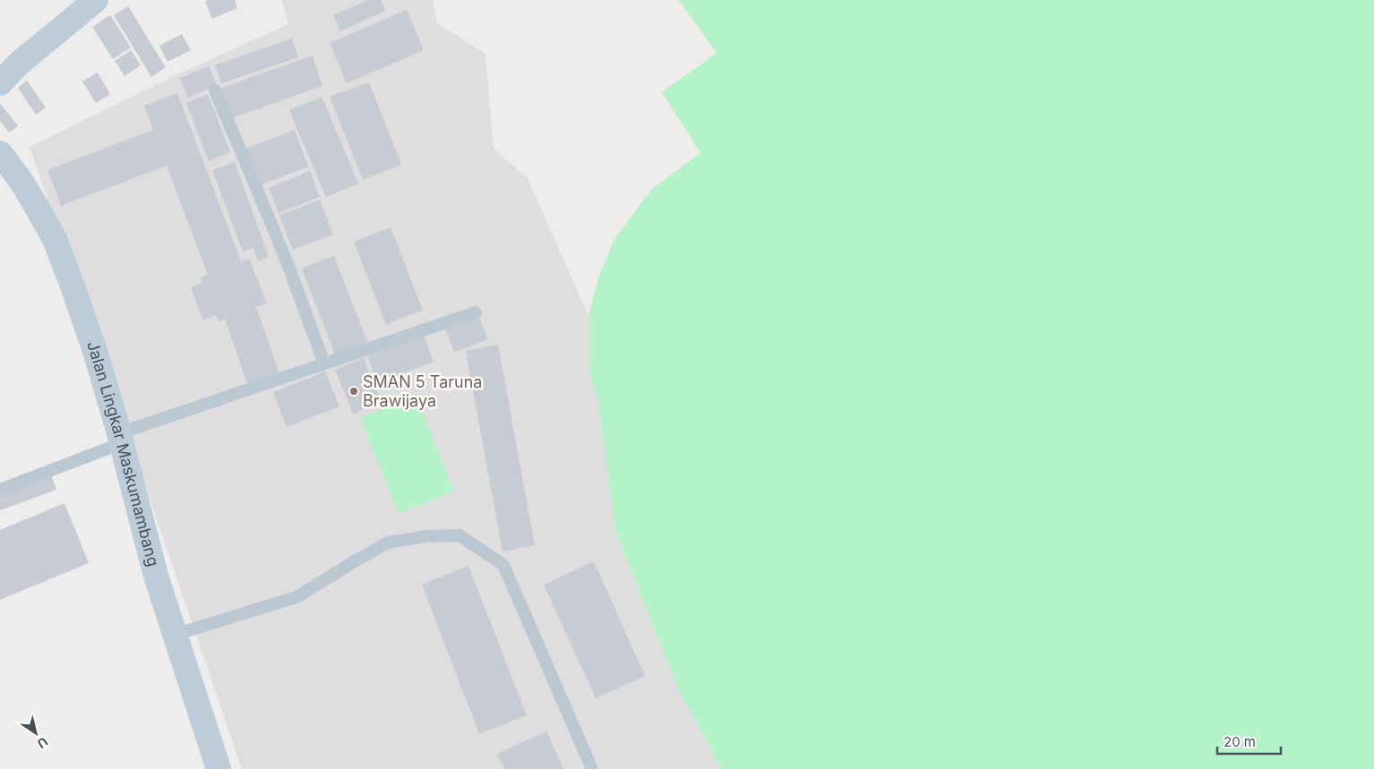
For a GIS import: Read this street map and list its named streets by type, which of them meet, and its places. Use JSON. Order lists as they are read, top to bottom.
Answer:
{
  "streets": {
    "street": ["Jalan Lingkar Maskumambang"]
  },
  "places": ["SMAN 5 Taruna Brawijaya"],
  "scale_bar": "20 m",
  "north": "bottom right"
}
